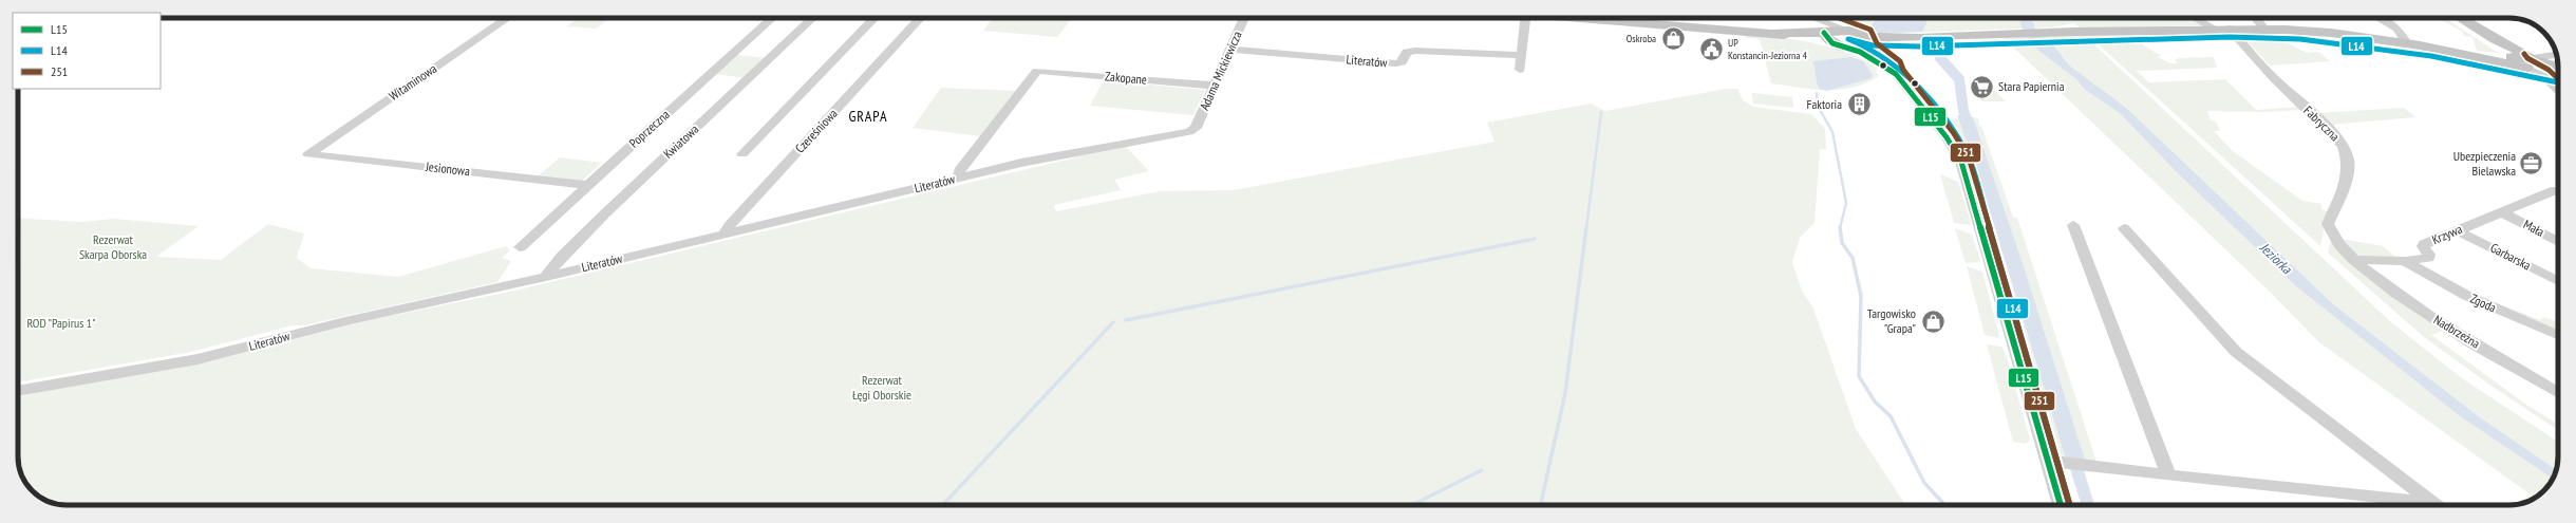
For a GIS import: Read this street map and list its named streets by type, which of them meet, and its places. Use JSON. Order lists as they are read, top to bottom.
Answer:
{
  "streets": {
    "street": [
      "Literatów",
      "Adama Mickiewicza",
      "Zakopane",
      "Witaminowa",
      "Fabryczna",
      "Poprzeczna",
      "Czereśniowa",
      "Kwiatowa",
      "Jesionowa",
      "Mała",
      "Krzywa",
      "Garbarska",
      "Zgoda",
      "Nadbrzeżna"
    ]
  },
  "crossings": [
    ["Literatów", "Adama Mickiewicza"],
    ["Literatów", "Zakopane"],
    ["Literatów", "Czereśniowa"],
    ["Literatów", "Kwiatowa"],
    ["Adama Mickiewicza", "Zakopane"],
    ["Witaminowa", "Jesionowa"],
    ["Fabryczna", "Krzywa"],
    ["Fabryczna", "Nadbrzeżna"],
    ["Poprzeczna", "Jesionowa"],
    ["Mała", "Krzywa"],
    ["Krzywa", "Garbarska"],
    ["Krzywa", "Zgoda"],
    ["Krzywa", "Nadbrzeżna"]
  ],
  "districts": ["GRAPA"],
  "water": ["Jeziorka"],
  "parks": ["Rezerwat Skarpa Oborska", "ROD \"Papirus 1\"", "Rezerwat Łęgi Oborskie"],
  "places": {
    "shop": ["Oskroba", "Targowisko \"Grapa\""],
    "public building": ["UP Konstancin-Jeziorna 4"],
    "supermarket": ["Stara Papiernia"],
    "building": ["Faktoria"],
    "office": ["Ubezpieczenia Bielawska"]
  },
  "lines": ["transit line 251", "transit line L15", "transit line L14"],
  "legend": ["L15", "L14", "251"]
}
